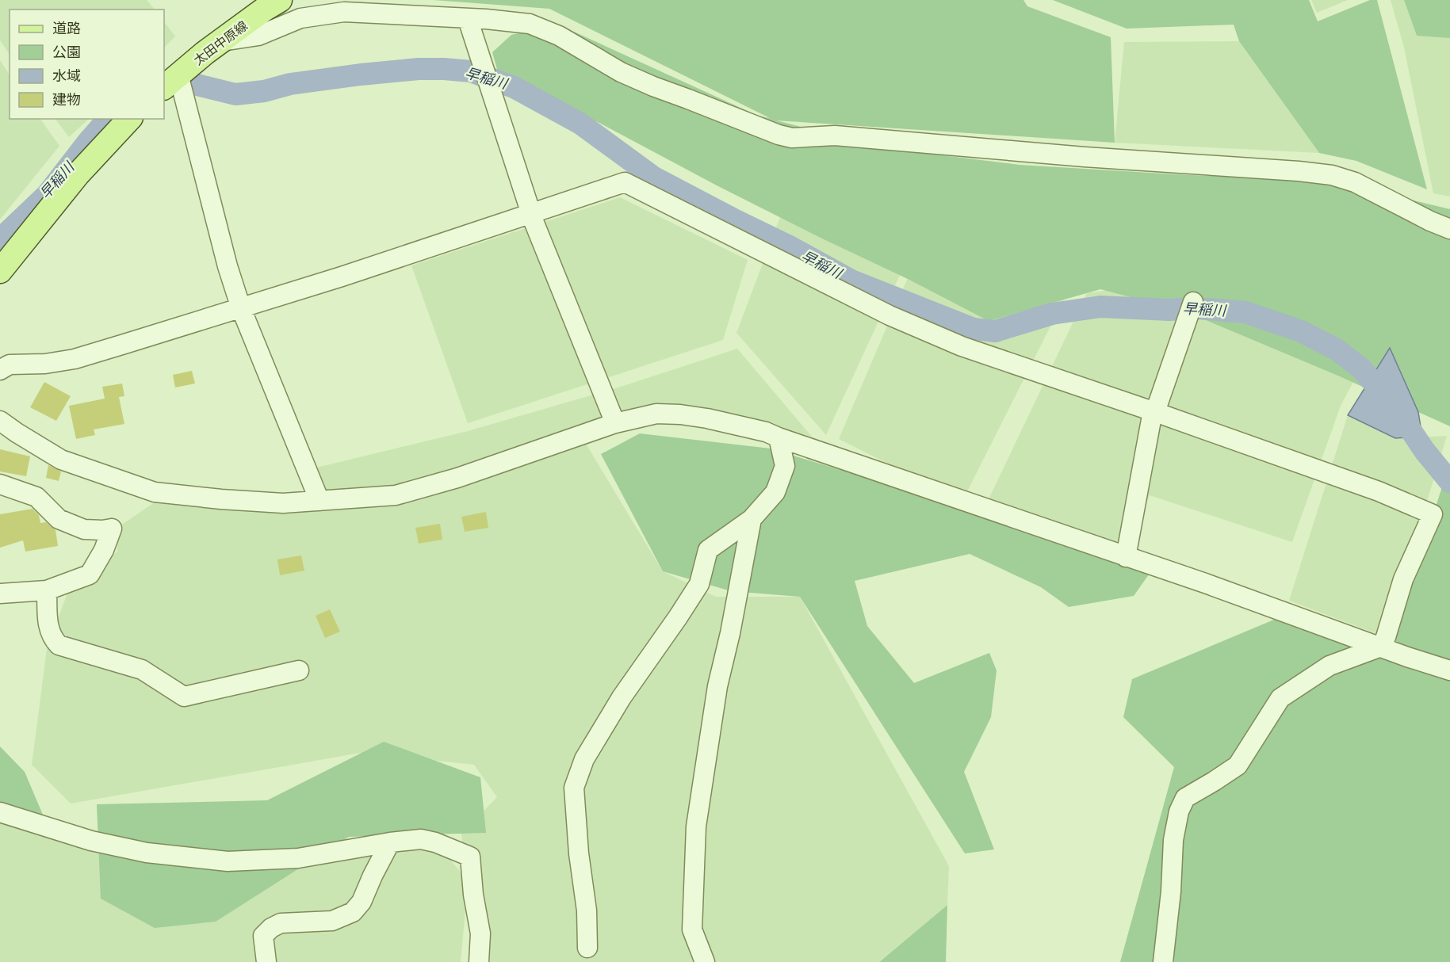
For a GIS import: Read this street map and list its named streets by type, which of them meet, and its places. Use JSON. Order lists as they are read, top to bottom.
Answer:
{
  "streets": {
    "main road": ["太田中原線"]
  },
  "water": ["早稲川"],
  "legend": [
    "道路",
    "公園",
    "水域",
    "建物"
  ]
}
